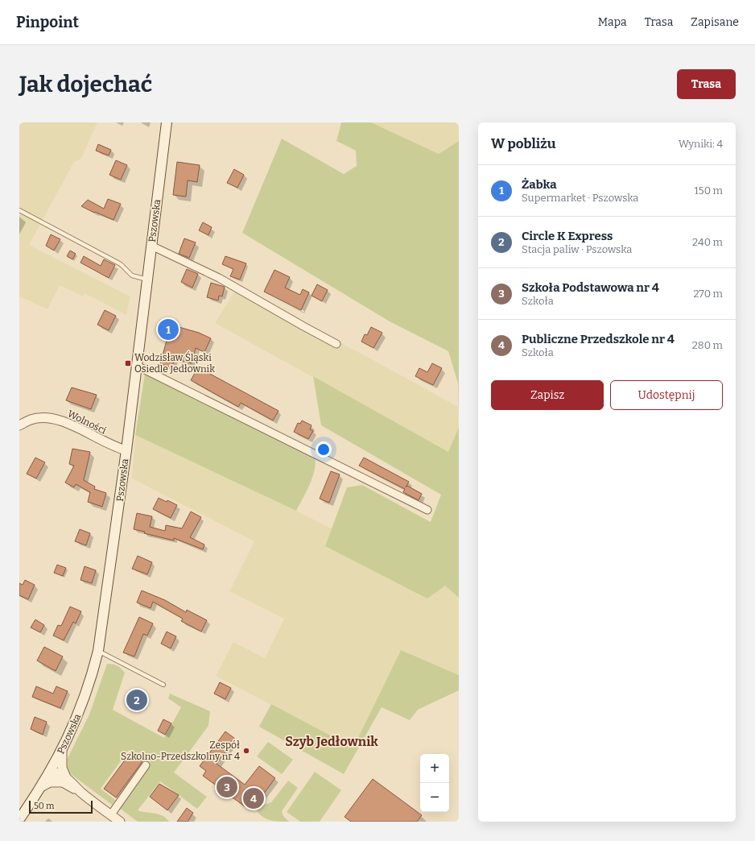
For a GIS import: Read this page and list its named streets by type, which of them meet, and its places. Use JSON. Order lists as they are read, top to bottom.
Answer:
{
  "streets": {
    "main road": ["Pszowska"],
    "street": ["Wolności"]
  },
  "crossings": [
    ["Pszowska", "Wolności"]
  ],
  "districts": ["Szyb Jedłownik"],
  "places": {
    "transit": ["Wodzisław Śląski Osiedle Jedłownik"],
    "other": ["Zespół Szkolno-Przedszkolny nr 4"]
  },
  "scale_bar": "50 m",
  "page": {
    "header": "Pinpoint",
    "nav": ["Mapa", "Trasa", "Zapisane"],
    "buttons": [
      "Trasa",
      ["Zapisz", "Udostępnij"]
    ],
    "title": "Jak dojechać",
    "heading": ["W pobliżu", "Wyniki: 4"],
    "list": [
      {
        "mark": "1",
        "name": "Żabka",
        "note": "Supermarket · Pszowska",
        "value": "150 m"
      },
      {
        "mark": "2",
        "name": "Circle K Express",
        "note": "Stacja paliw · Pszowska",
        "value": "240 m"
      },
      {
        "mark": "3",
        "name": "Szkoła Podstawowa nr 4",
        "note": "Szkoła",
        "value": "270 m"
      },
      {
        "mark": "4",
        "name": "Publiczne Przedszkole nr 4",
        "note": "Szkoła",
        "value": "280 m"
      }
    ],
    "pins": [
      "1",
      "2",
      "3",
      "4"
    ],
    "map_buttons": ["+", "−"],
    "scale": "50 m"
  }
}
